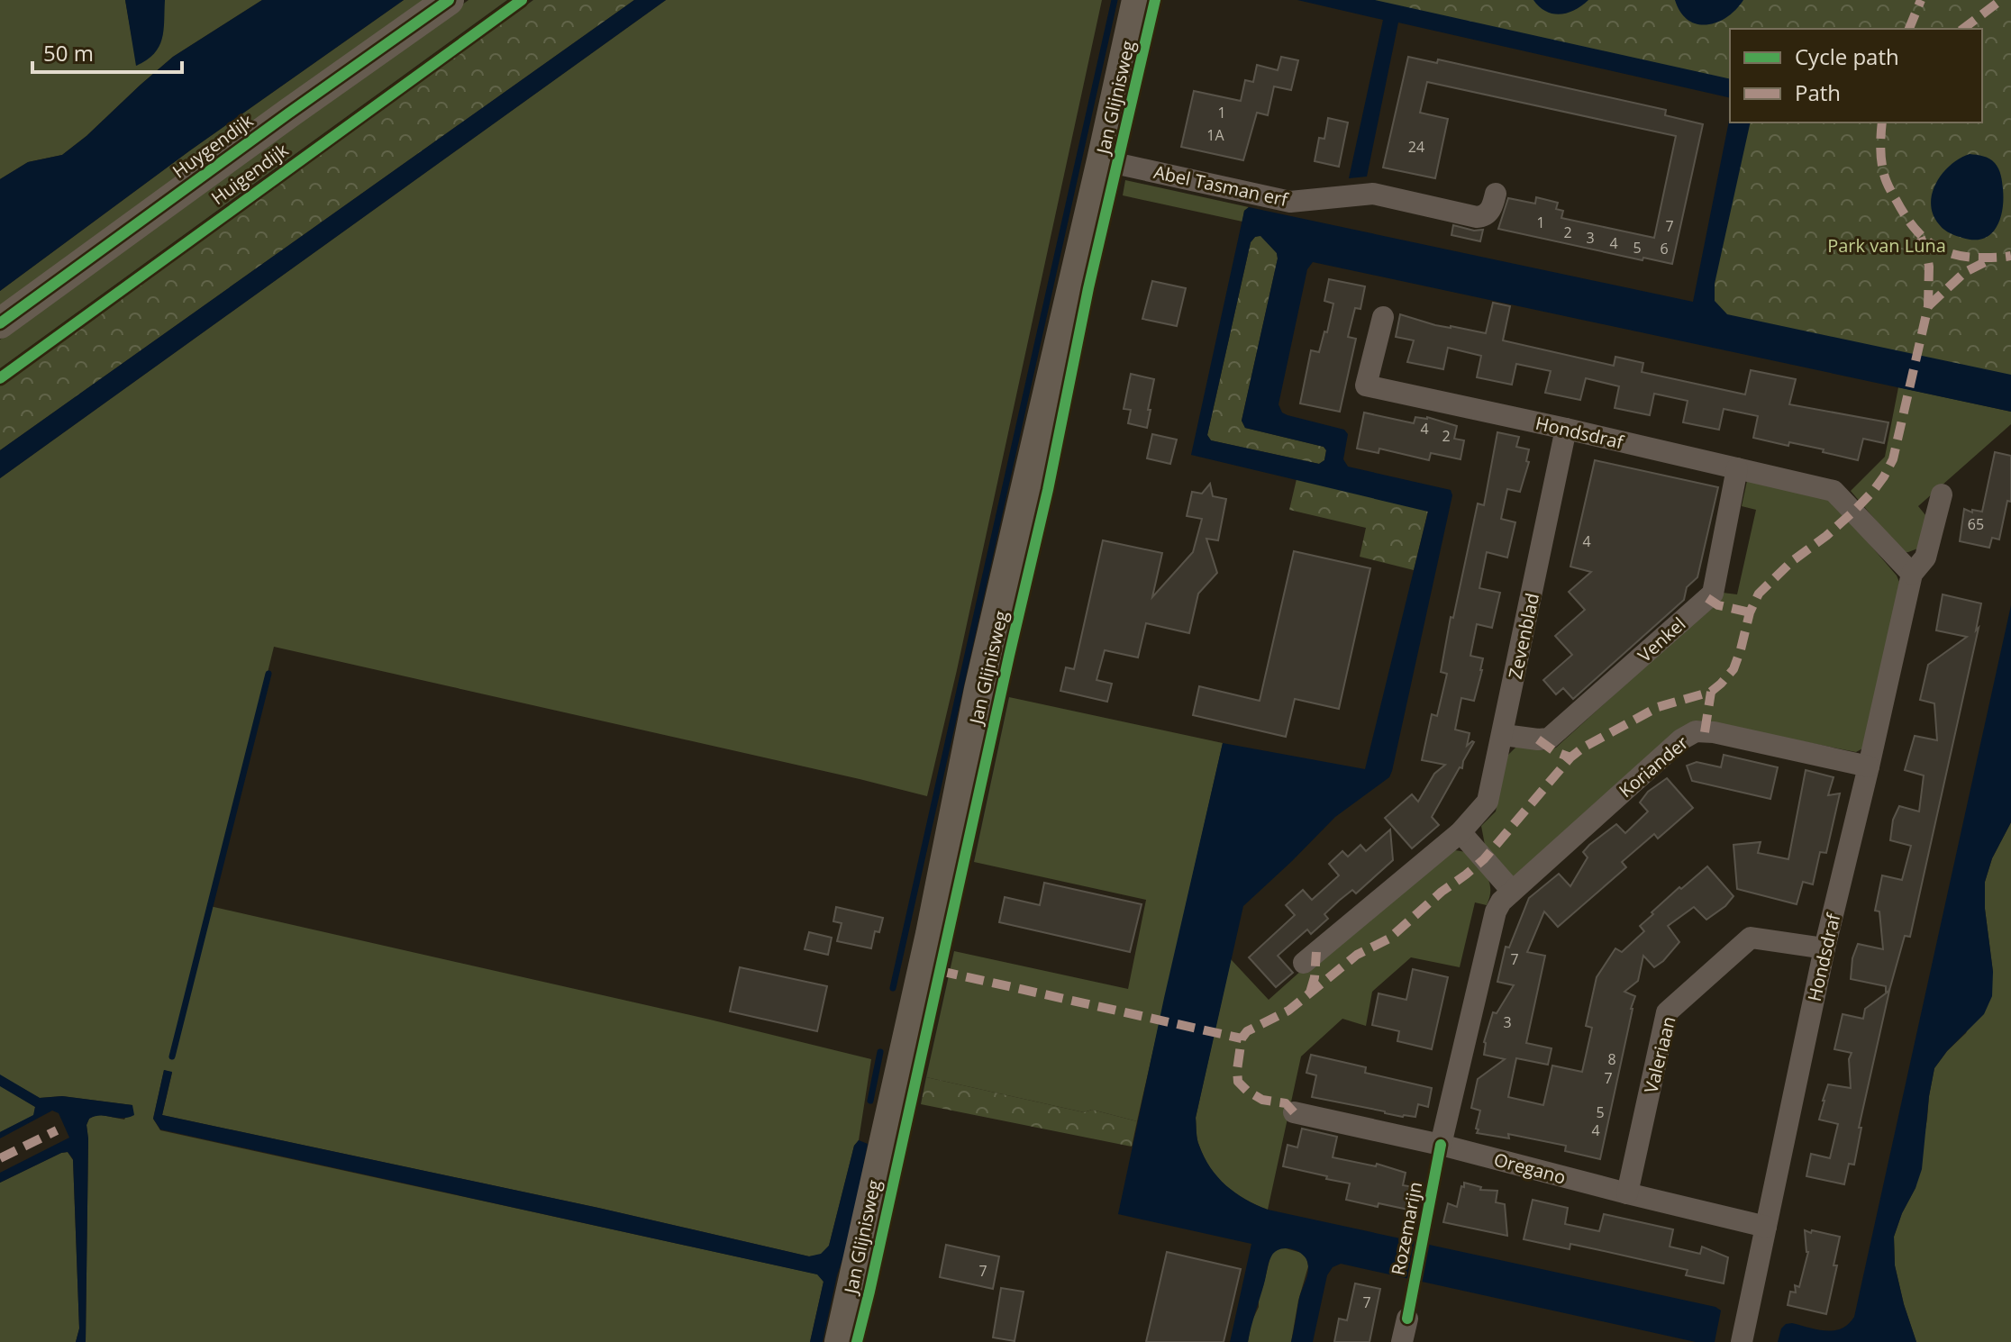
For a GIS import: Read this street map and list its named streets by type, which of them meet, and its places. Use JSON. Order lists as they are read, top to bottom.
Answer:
{
  "streets": {
    "street": [
      "Jan Glijnisweg",
      "Huygendijk",
      "Abel Tasman erf",
      "Hondsdraf",
      "Zevenblad",
      "Venkel",
      "Koriander",
      "Valeriaan",
      "Oregano"
    ],
    "cycle path": ["Huigendijk", "Rozemarijn"]
  },
  "crossings": [
    ["Jan Glijnisweg", "Abel Tasman erf"],
    ["Hondsdraf", "Zevenblad"],
    ["Hondsdraf", "Venkel"],
    ["Hondsdraf", "Koriander"],
    ["Hondsdraf", "Valeriaan"],
    ["Hondsdraf", "Oregano"],
    ["Zevenblad", "Venkel"],
    ["Koriander", "Oregano"],
    ["Valeriaan", "Oregano"]
  ],
  "parks": ["Park van Luna"],
  "house_numbers": [
    "1",
    "1A",
    "24",
    "1",
    "7",
    "2",
    "3",
    "4",
    "5",
    "6",
    "4",
    "2",
    "65",
    "4",
    "7",
    "3",
    "8",
    "7",
    "5",
    "4",
    "7",
    "7"
  ],
  "legend": ["Cycle path", "Path"],
  "scale_bar": "50 m"
}
